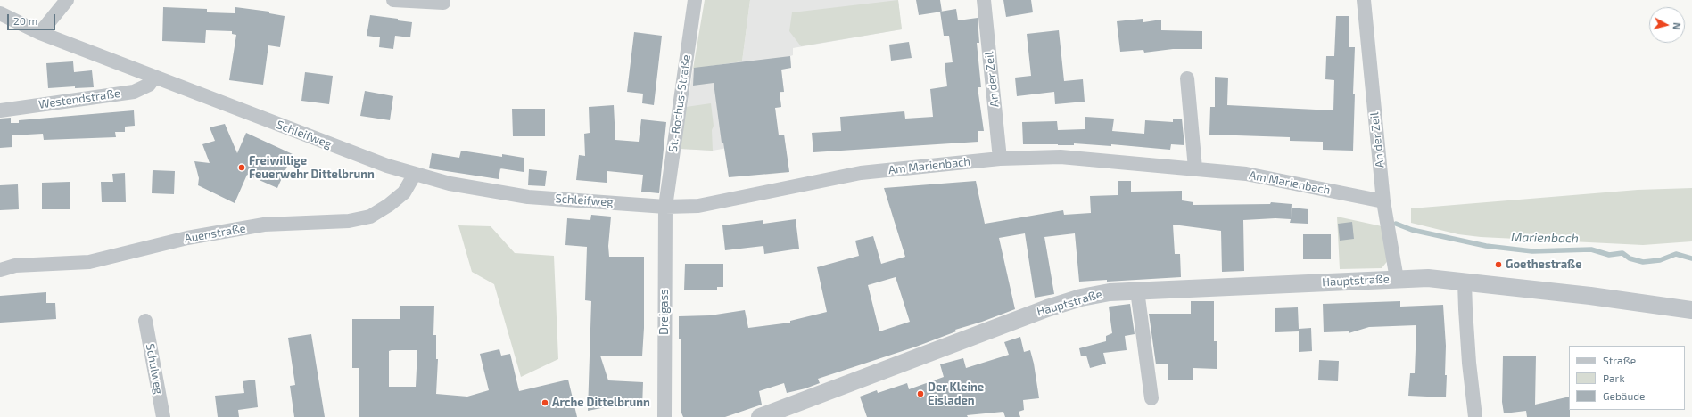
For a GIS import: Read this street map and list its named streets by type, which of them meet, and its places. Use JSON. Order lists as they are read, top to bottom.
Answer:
{
  "streets": {
    "street": [
      "An der Zeil",
      "Westendstraße",
      "St.-Rochus-Straße",
      "Schleifweg",
      "Am Marienbach",
      "Auenstraße",
      "Hauptstraße",
      "Dreigass",
      "Schulweg"
    ]
  },
  "crossings": [
    ["An der Zeil", "Am Marienbach"],
    ["An der Zeil", "Hauptstraße"],
    ["Westendstraße", "Schleifweg"],
    ["St.-Rochus-Straße", "Schleifweg"],
    ["St.-Rochus-Straße", "Am Marienbach"],
    ["St.-Rochus-Straße", "Dreigass"],
    ["Schleifweg", "Am Marienbach"],
    ["Schleifweg", "Auenstraße"],
    ["Schleifweg", "Dreigass"],
    ["Am Marienbach", "Dreigass"]
  ],
  "water": ["Marienbach"],
  "places": [
    "Freiwillige Feuerwehr Dittelbrunn",
    "Goethestraße",
    "Der Kleine Eisladen",
    "Arche Dittelbrunn"
  ],
  "legend": ["Straße", "Park", "Gebäude"],
  "scale_bar": "20 m",
  "north": "right"
}
